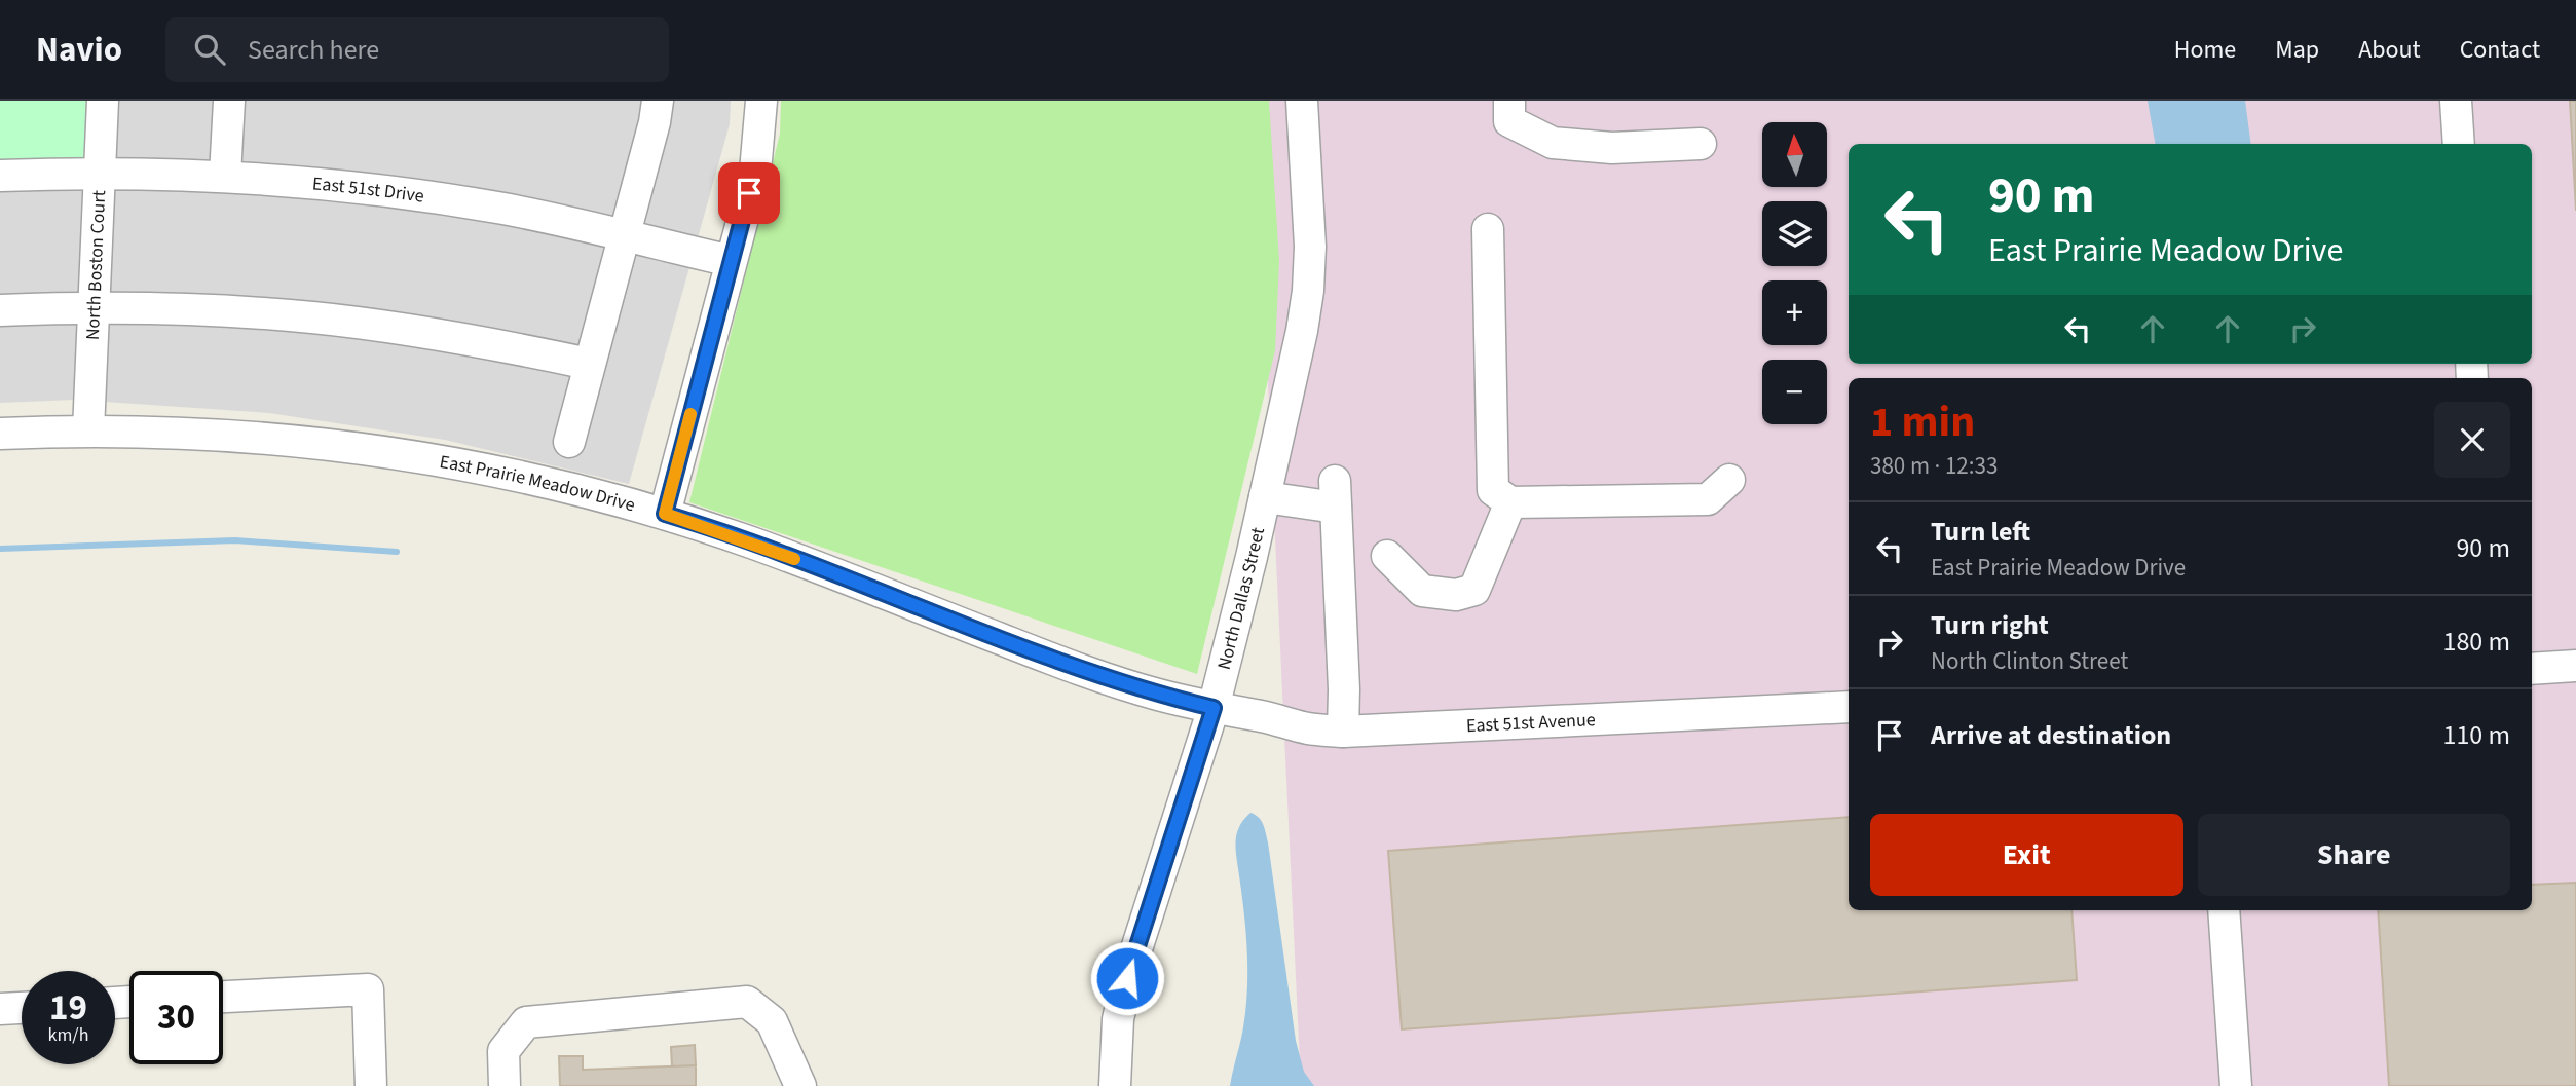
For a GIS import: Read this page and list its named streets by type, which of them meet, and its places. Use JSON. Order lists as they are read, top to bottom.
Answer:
{
  "streets": {
    "street": [
      "East 51st Drive",
      "North Boston Court",
      "East Prairie Meadow Drive",
      "North Dallas Street",
      "East 51st Avenue"
    ]
  },
  "crossings": [
    ["East 51st Drive", "North Boston Court"],
    ["North Boston Court", "East Prairie Meadow Drive"],
    ["East Prairie Meadow Drive", "North Dallas Street"],
    ["East Prairie Meadow Drive", "East 51st Avenue"],
    ["North Dallas Street", "East 51st Avenue"]
  ],
  "north": "top",
  "page": {
    "header": "Navio",
    "search": "Search here",
    "nav": [
      "Home",
      "Map",
      "About",
      "Contact"
    ],
    "map_buttons": ["+", "−"],
    "turn": ["90 m", "East Prairie Meadow Drive"],
    "heading": ["1 min", "380 m · 12:33"],
    "list": [
      {
        "name": "Turn left",
        "note": "East Prairie Meadow Drive",
        "value": "90 m"
      },
      {
        "name": "Turn right",
        "note": "North Clinton Street",
        "value": "180 m"
      },
      {
        "name": "Arrive at destination",
        "value": "110 m"
      }
    ],
    "buttons": ["Exit", "Share"],
    "speed": "19 km/h",
    "limit": "30"
  }
}
